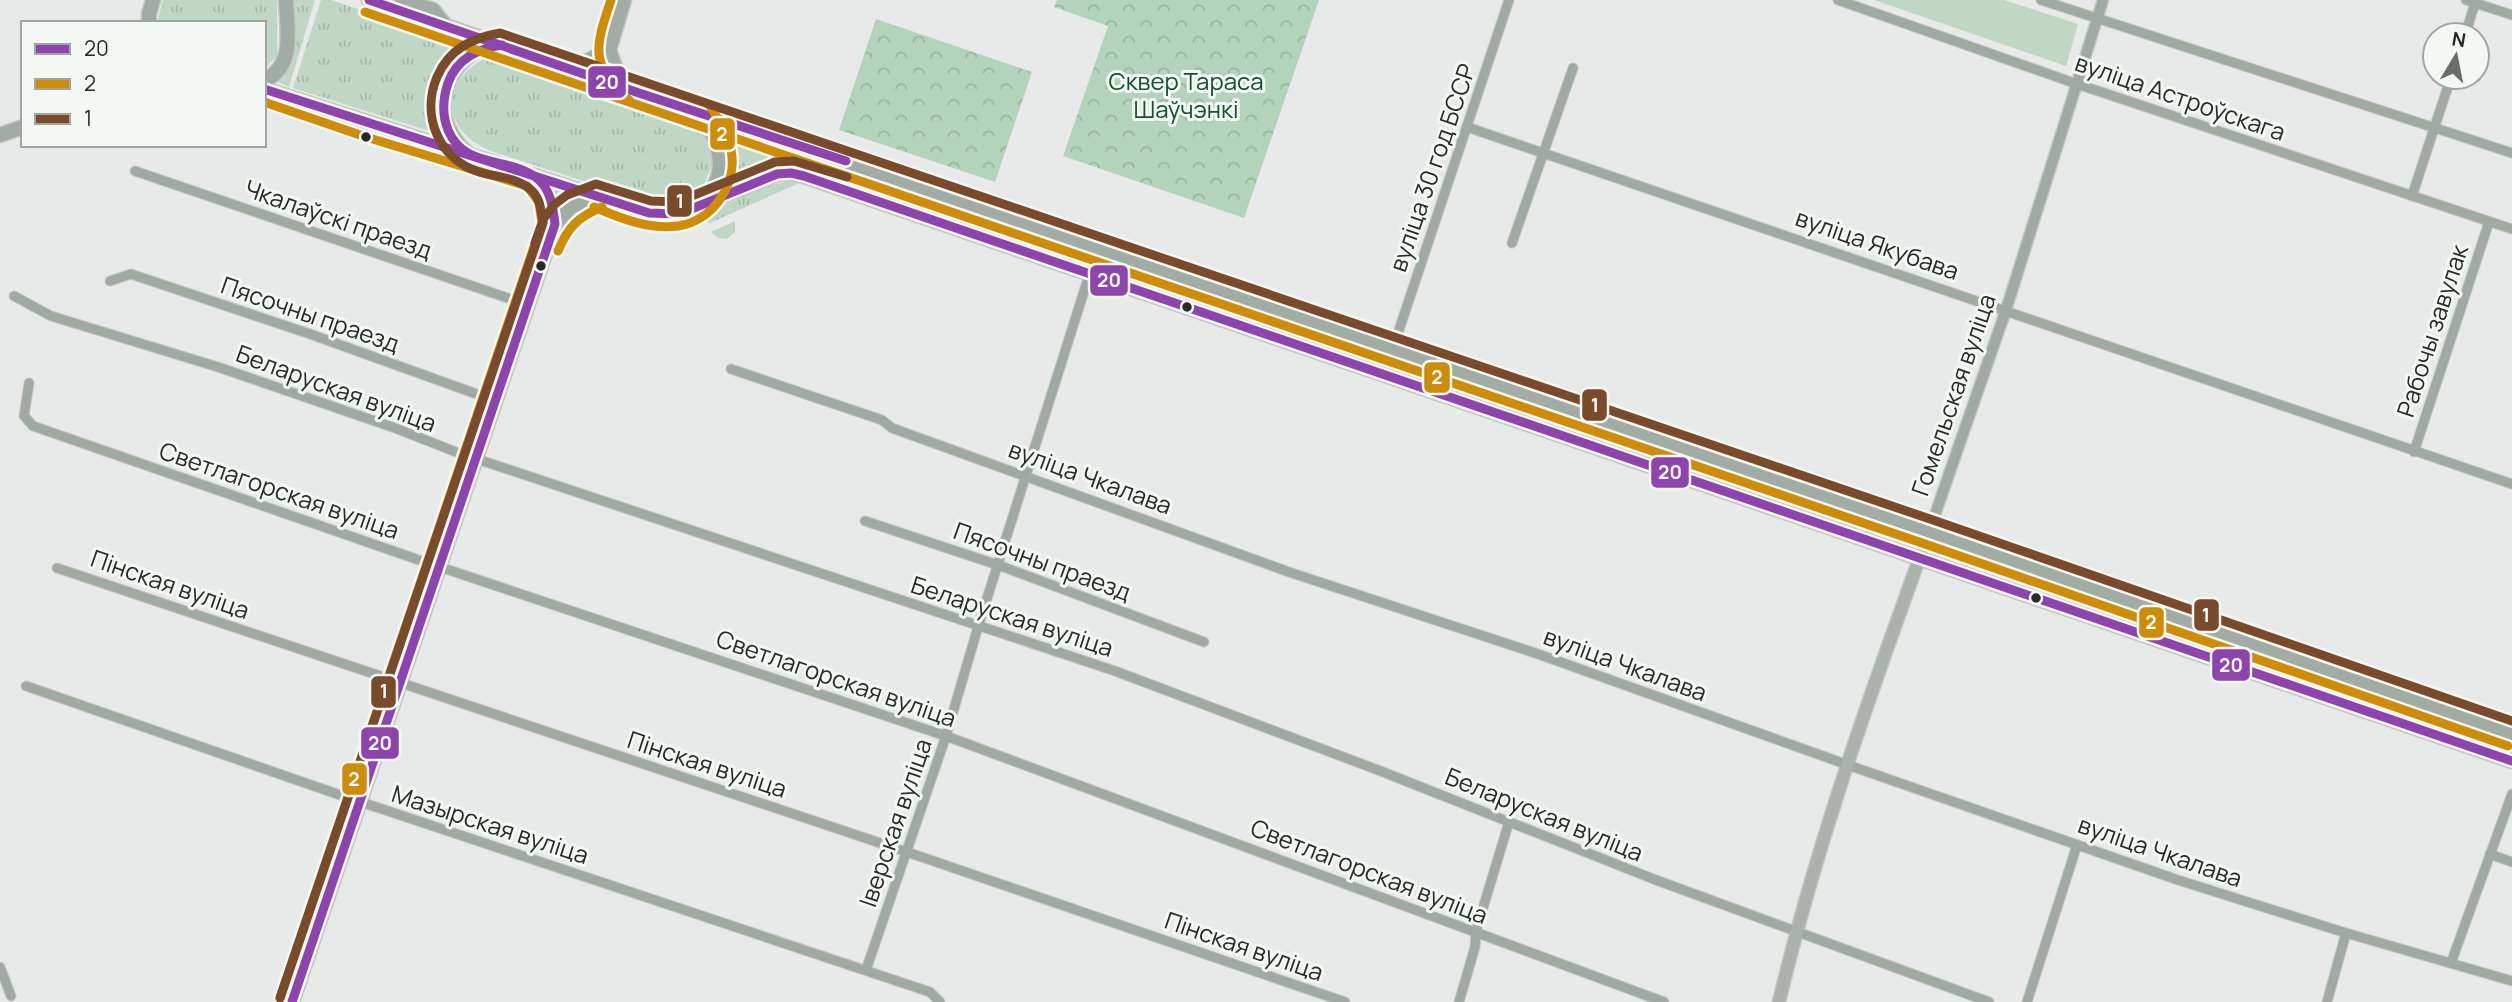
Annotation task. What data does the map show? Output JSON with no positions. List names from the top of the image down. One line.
{"streets":{"main road":["Гомельская вуліца"],"street":["вуліца Астроўскага","вуліца 30 год БССР","Чкалаўскі праезд","вуліца Якубава","Пясочны праезд","Рабочы завулак","Беларуская вуліца","вуліца Чкалава","Светлагорская вуліца","Пінская вуліца","Іверская вуліца","Мазырская вуліца"]},"crossings":[["вуліца Астроўскага","Рабочы завулак"],["вуліца Астроўскага","Гомельская вуліца"],["вуліца 30 год БССР","вуліца Якубава"],["вуліца Якубава","Рабочы завулак"],["вуліца Якубава","Гомельская вуліца"],["Пясочны праезд","Іверская вуліца"],["Беларуская вуліца","Гомельская вуліца"],["Беларуская вуліца","Іверская вуліца"],["Гомельская вуліца","вуліца Чкалава"],["вуліца Чкалава","Іверская вуліца"],["Светлагорская вуліца","Іверская вуліца"],["Пінская вуліца","Іверская вуліца"],["Іверская вуліца","Мазырская вуліца"]],"parks":["Сквер Тараса Шаўчэнкі"],"lines":["transit line 20","transit line 2","transit line 1"],"legend":["20","2","1"],"north":"top"}
